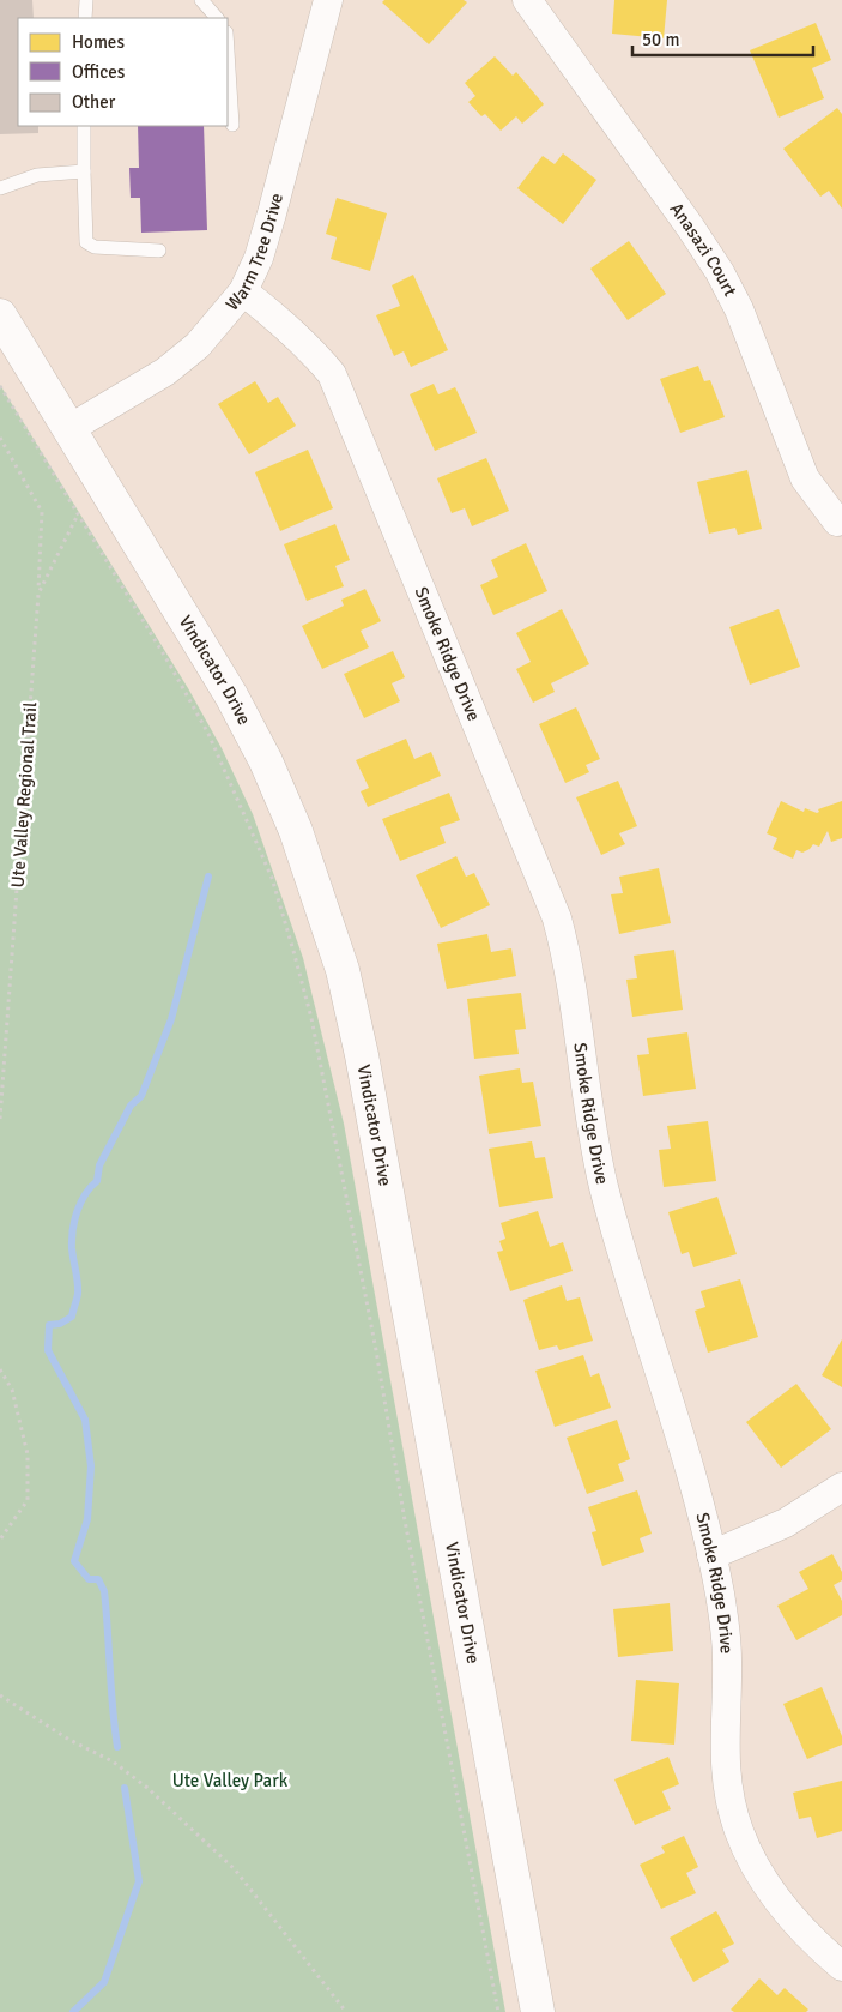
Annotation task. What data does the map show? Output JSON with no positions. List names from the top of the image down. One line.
{"streets":{"main road":["Vindicator Drive"],"street":["Anasazi Court","Warm Tree Drive","Smoke Ridge Drive"],"path":["Ute Valley Regional Trail"]},"crossings":[["Warm Tree Drive","Smoke Ridge Drive"],["Warm Tree Drive","Vindicator Drive"]],"parks":["Ute Valley Park"],"legend":["Homes","Offices","Other"],"scale_bar":"50 m"}
